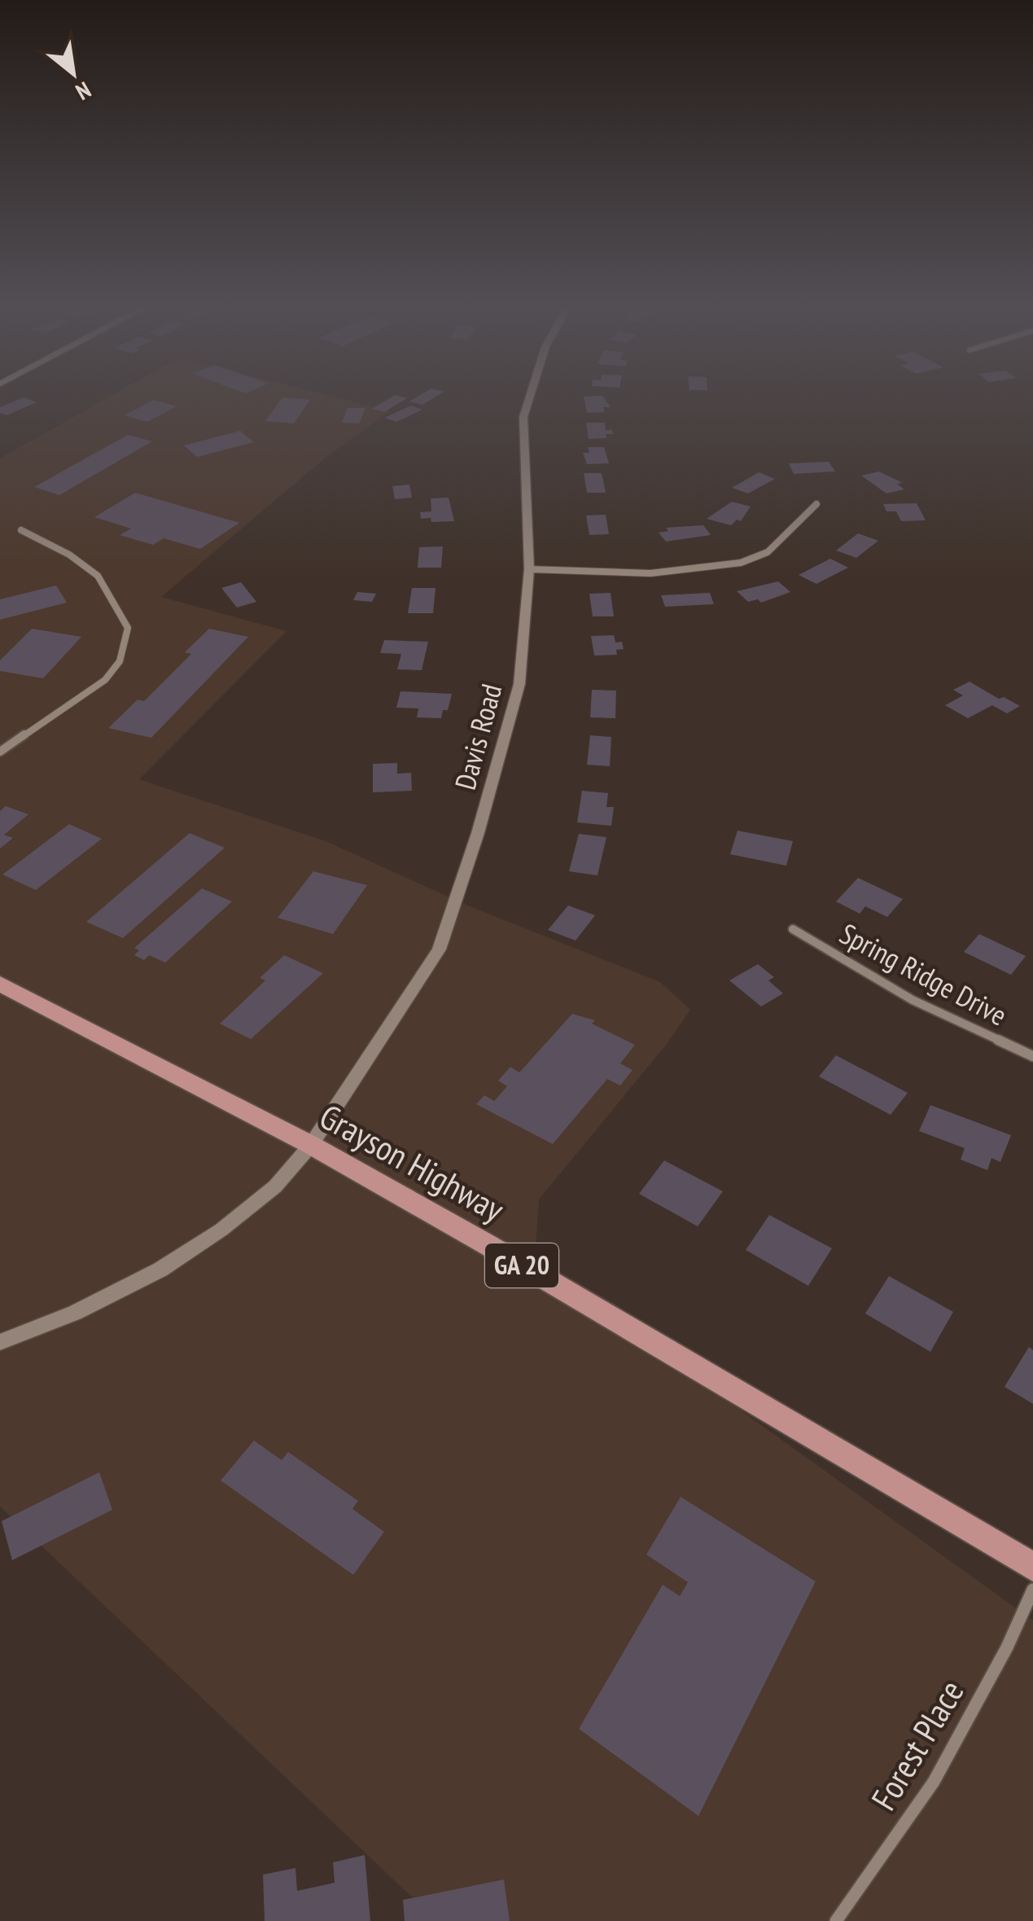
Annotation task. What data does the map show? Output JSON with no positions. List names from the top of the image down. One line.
{"streets":{"main road":["Grayson Highway","GA 20"],"street":["Davis Road","Spring Ridge Drive","Forest Place"]},"crossings":[["Davis Road","Grayson Highway"]],"north":"bottom right"}
